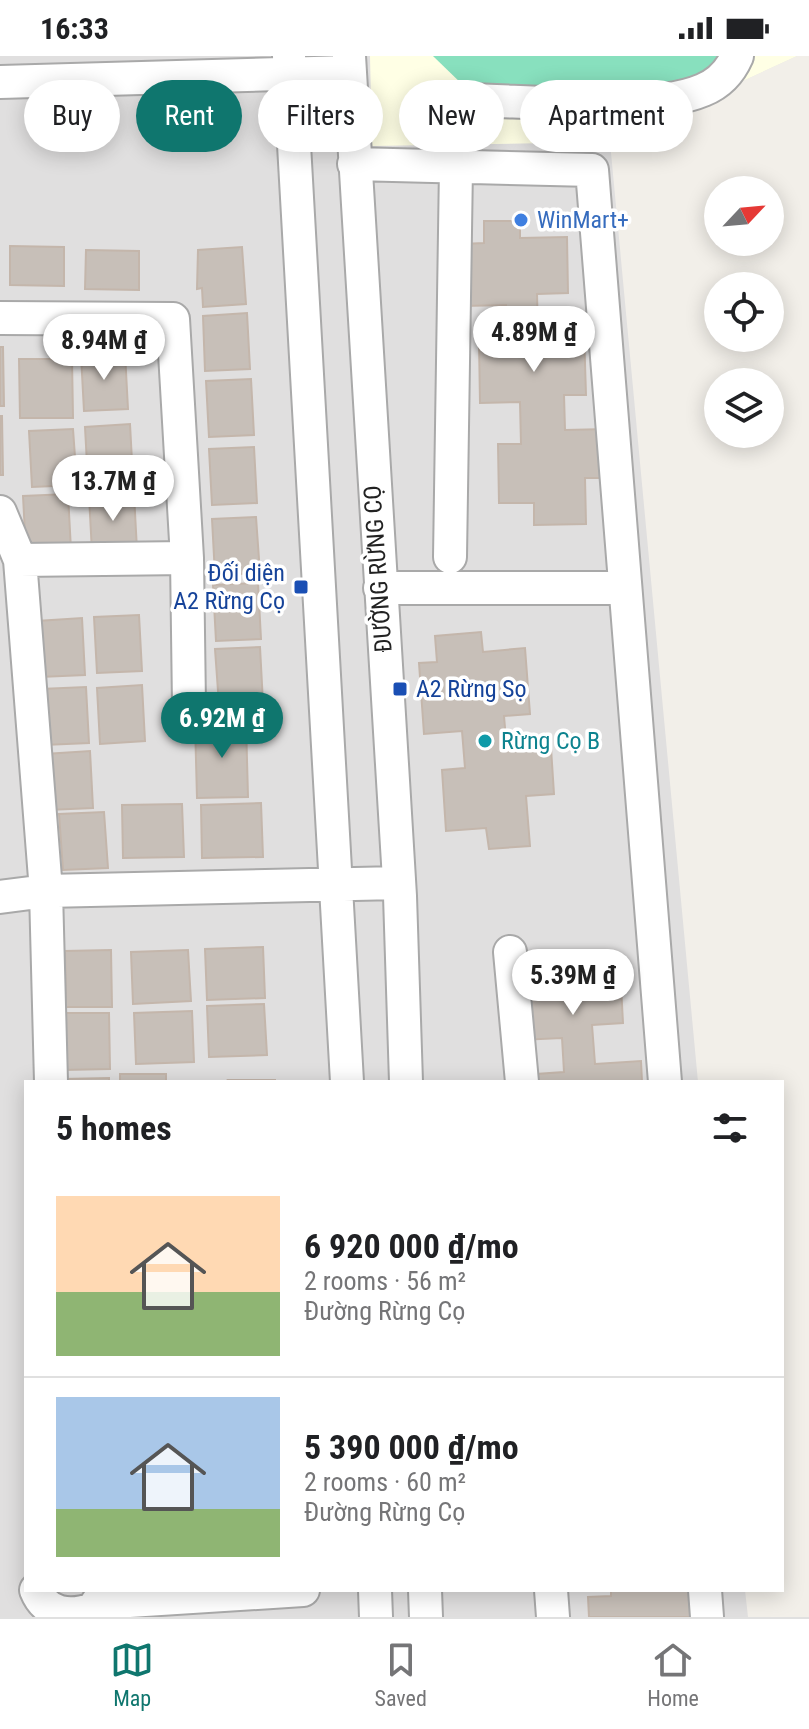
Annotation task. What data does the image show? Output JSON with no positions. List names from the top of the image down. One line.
{"streets":{"street":["ĐƯỜNG RỪNG CỌ"]},"places":{"other":["WinMart+","Rừng Cọ B"],"transit":["Đối diện A2 Rừng Cọ","A2 Rừng Sọ"]},"north":"top right","page":{"status":"16:33","chip":["Buy","Rent","Filters","New","Apartment"],"price":["4.89M ₫","8.94M ₫","13.7M ₫","6.92M ₫","5.39M ₫"],"heading":"5 homes","list":[{"name":"6 920 000 ₫/mo","note":"2 rooms · 56 m² · Đường Rừng Cọ"},{"name":"5 390 000 ₫/mo","note":"2 rooms · 60 m² · Đường Rừng Cọ"}],"tabs":["Map","Saved","Home"]}}
